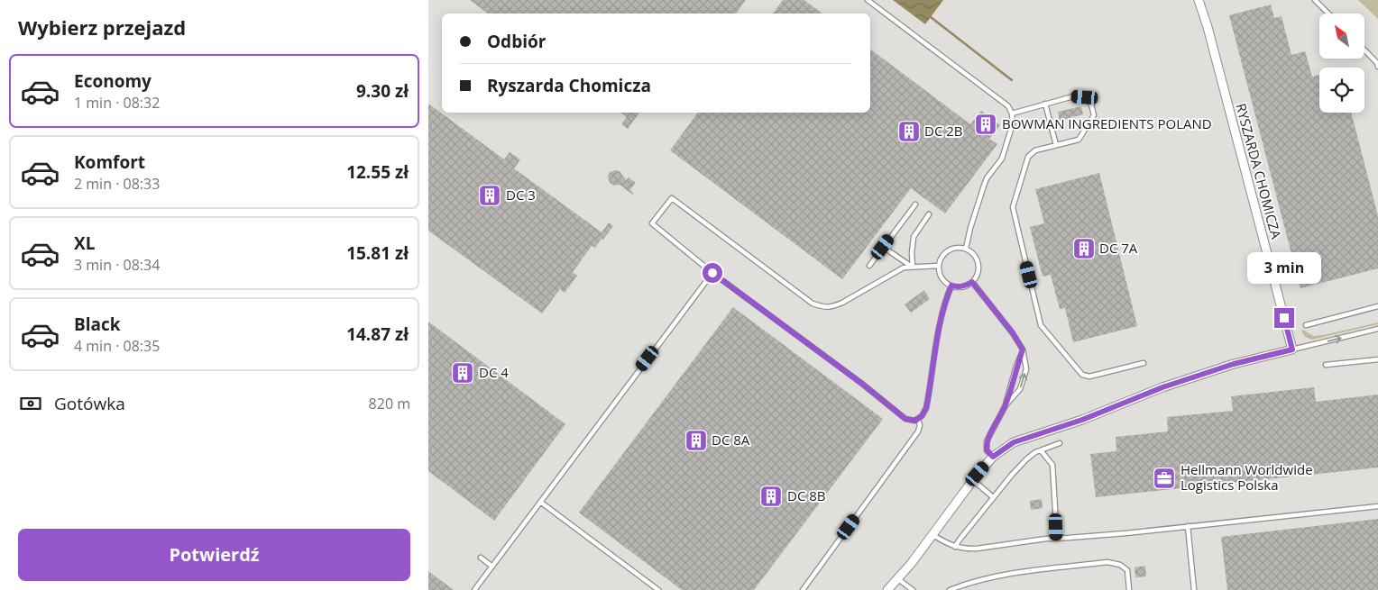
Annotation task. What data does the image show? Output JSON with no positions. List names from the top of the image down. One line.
{"streets":{"street":["RYSZARDA CHOMICZA"]},"places":{"building":["BOWMAN INGREDIENTS POLAND","DC 2B","DC 3","DC 7A","DC 4","DC 8A","DC 8B"],"office":["Hellmann Worldwide Logistics Polska"]},"north":"top left","page":{"heading":"Wybierz przejazd","banner":["Odbiór","Ryszarda Chomicza"],"list":[{"name":"Economy","note":"1 min · 08:32","value":"9.30 zł"},{"name":"Komfort","note":"2 min · 08:33","value":"12.55 zł"},{"name":"XL","note":"3 min · 08:34","value":"15.81 zł"},{"name":"Black","note":"4 min · 08:35","value":"14.87 zł"}],"bubble":"3 min","pay":["Gotówka","820 m"],"buttons":"Potwierdź"}}
